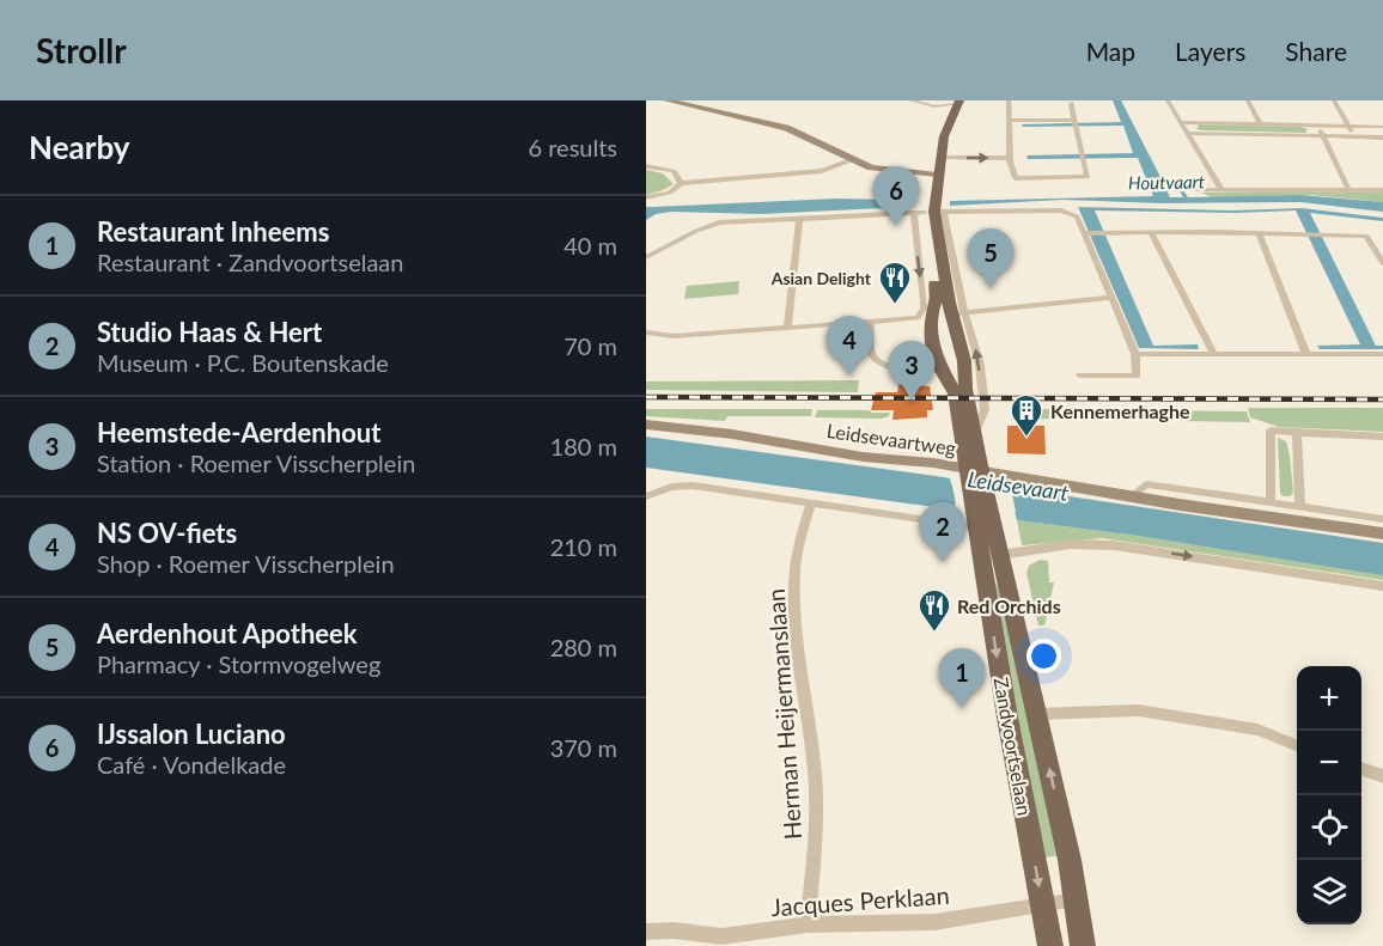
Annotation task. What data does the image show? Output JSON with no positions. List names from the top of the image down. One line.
{"streets":{"main road":["Zandvoortselaan"],"street":["Leidsevaartweg","Herman Heijermanslaan","Jacques Perklaan"]},"crossings":[["Leidsevaartweg","Zandvoortselaan"],["Herman Heijermanslaan","Jacques Perklaan"],["Zandvoortselaan","Jacques Perklaan"]],"water":["Houtvaart","Leidsevaart"],"places":{"restaurant":["Asian Delight","Red Orchids"],"building":["Kennemerhaghe"]},"page":{"header":"Strollr","nav":["Map","Layers","Share"],"heading":["Nearby","6 results"],"pins":["6","5","4","3","2","1"],"list":[{"mark":"1","name":"Restaurant Inheems","note":"Restaurant · Zandvoortselaan","value":"40 m"},{"mark":"2","name":"Studio Haas & Hert","note":"Museum · P.C. Boutenskade","value":"70 m"},{"mark":"3","name":"Heemstede-Aerdenhout","note":"Station · Roemer Visscherplein","value":"180 m"},{"mark":"4","name":"NS OV-fiets","note":"Shop · Roemer Visscherplein","value":"210 m"},{"mark":"5","name":"Aerdenhout Apotheek","note":"Pharmacy · Stormvogelweg","value":"280 m"},{"mark":"6","name":"IJssalon Luciano","note":"Café · Vondelkade","value":"370 m"}],"map_buttons":["+","−"]}}
